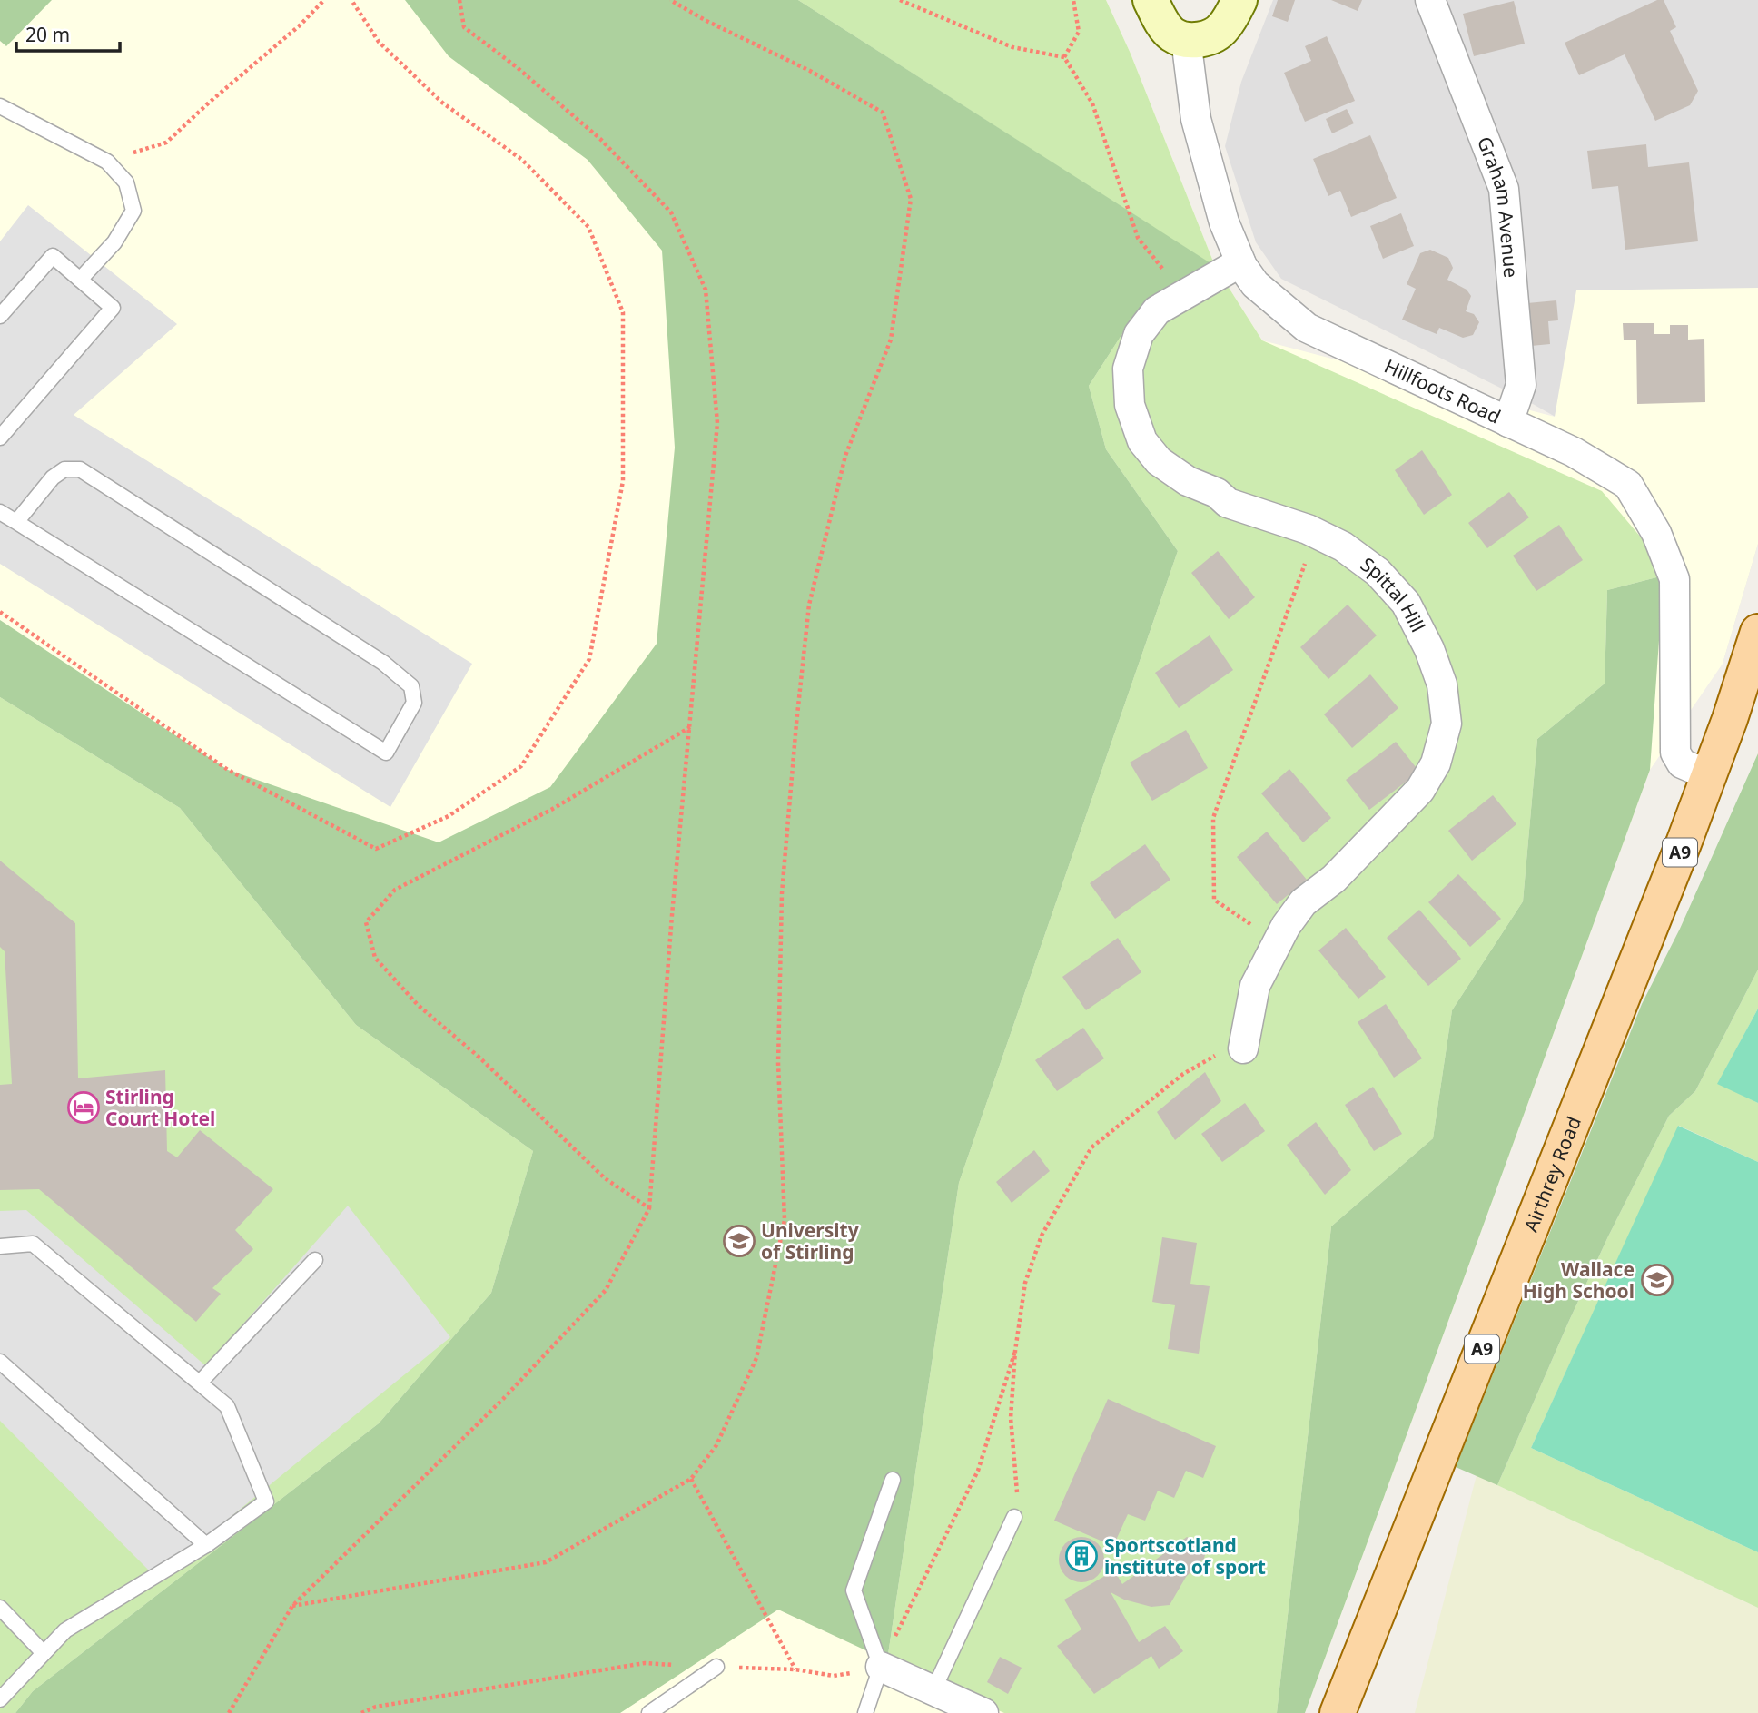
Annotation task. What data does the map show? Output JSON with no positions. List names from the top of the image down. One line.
{"streets":{"main road":["A9","Airthrey Road"],"street":["Graham Avenue","Hillfoots Road","Spittal Hill"]},"crossings":[["Graham Avenue","Hillfoots Road"],["Hillfoots Road","Spittal Hill"],["Hillfoots Road","Airthrey Road"]],"places":{"hotel":["Stirling Court Hotel"],"school or university":["University of Stirling","Wallace High School"],"building":["Sportscotland institute of sport"]},"scale_bar":"20 m"}
